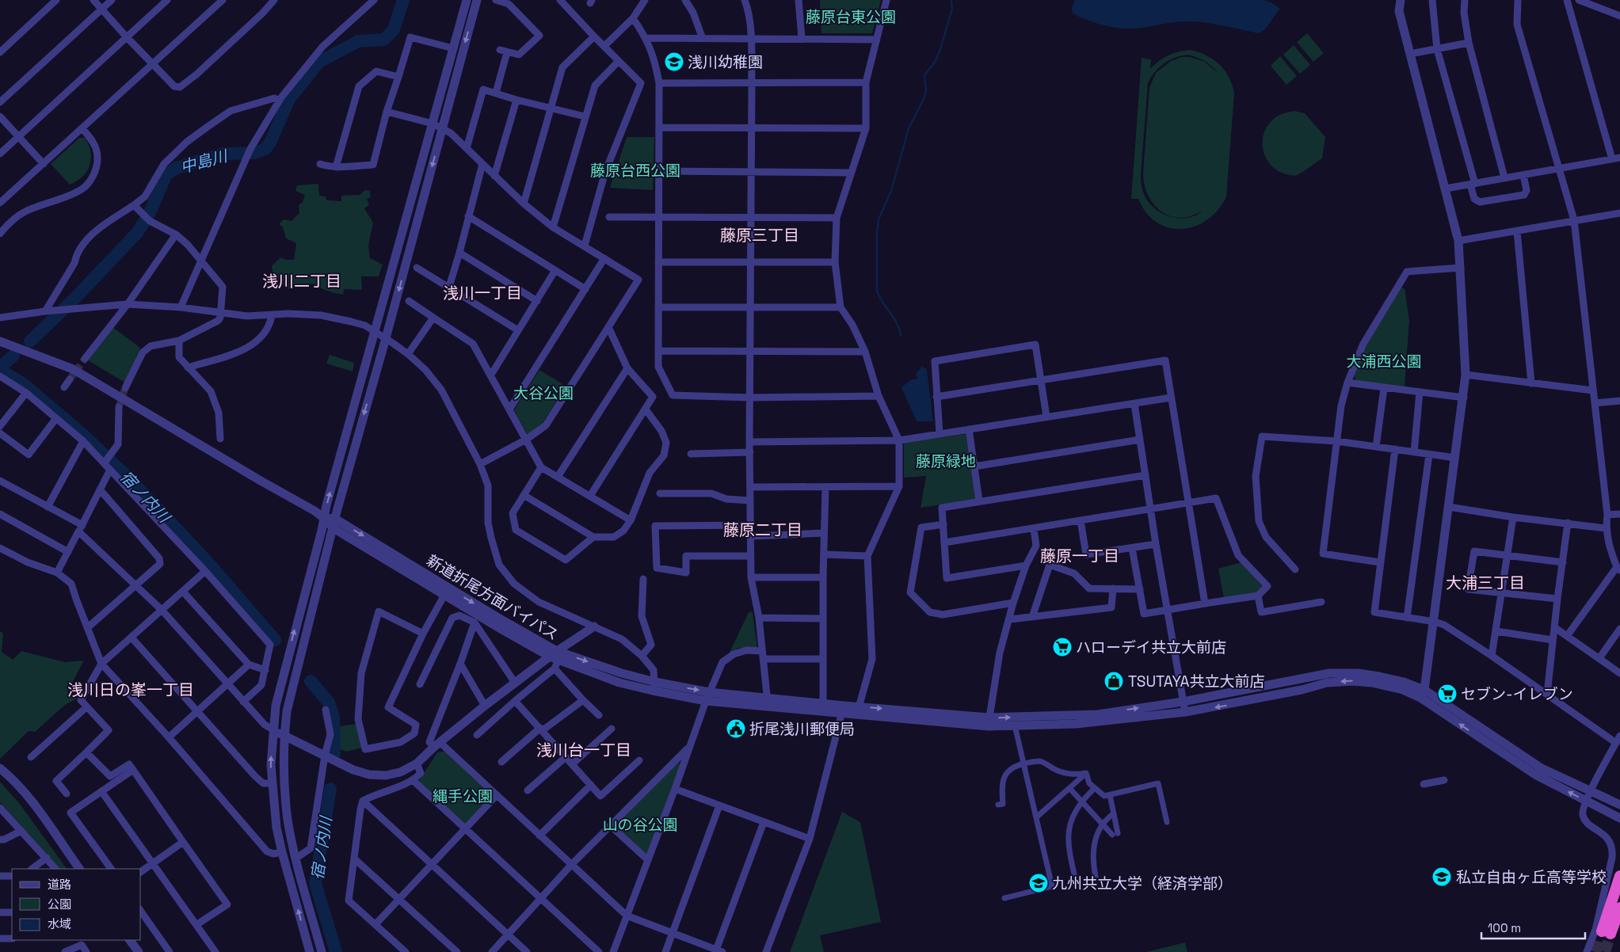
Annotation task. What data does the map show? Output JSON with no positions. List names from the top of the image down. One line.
{"streets":{"street":["新道折尾方面バイパス"]},"districts":["藤原三丁目","浅川二丁目","浅川一丁目","藤原二丁目","藤原一丁目","大浦三丁目","浅川日の峯一丁目","浅川台一丁目"],"water":["中島川","宿ノ内川"],"parks":["藤原台東公園","藤原台西公園","大浦西公園","大谷公園","藤原緑地","縄手公園","山の谷公園"],"places":{"school or university":["浅川幼稚園","私立自由ヶ丘高等学校","九州共立大学（経済学部）"],"supermarket":["ハローデイ共立大前店","セブン-イレブン"],"shop":["TSUTAYA共立大前店"],"public building":["折尾浅川郵便局"]},"legend":["道路","公園","水域"],"scale_bar":"100 m"}
